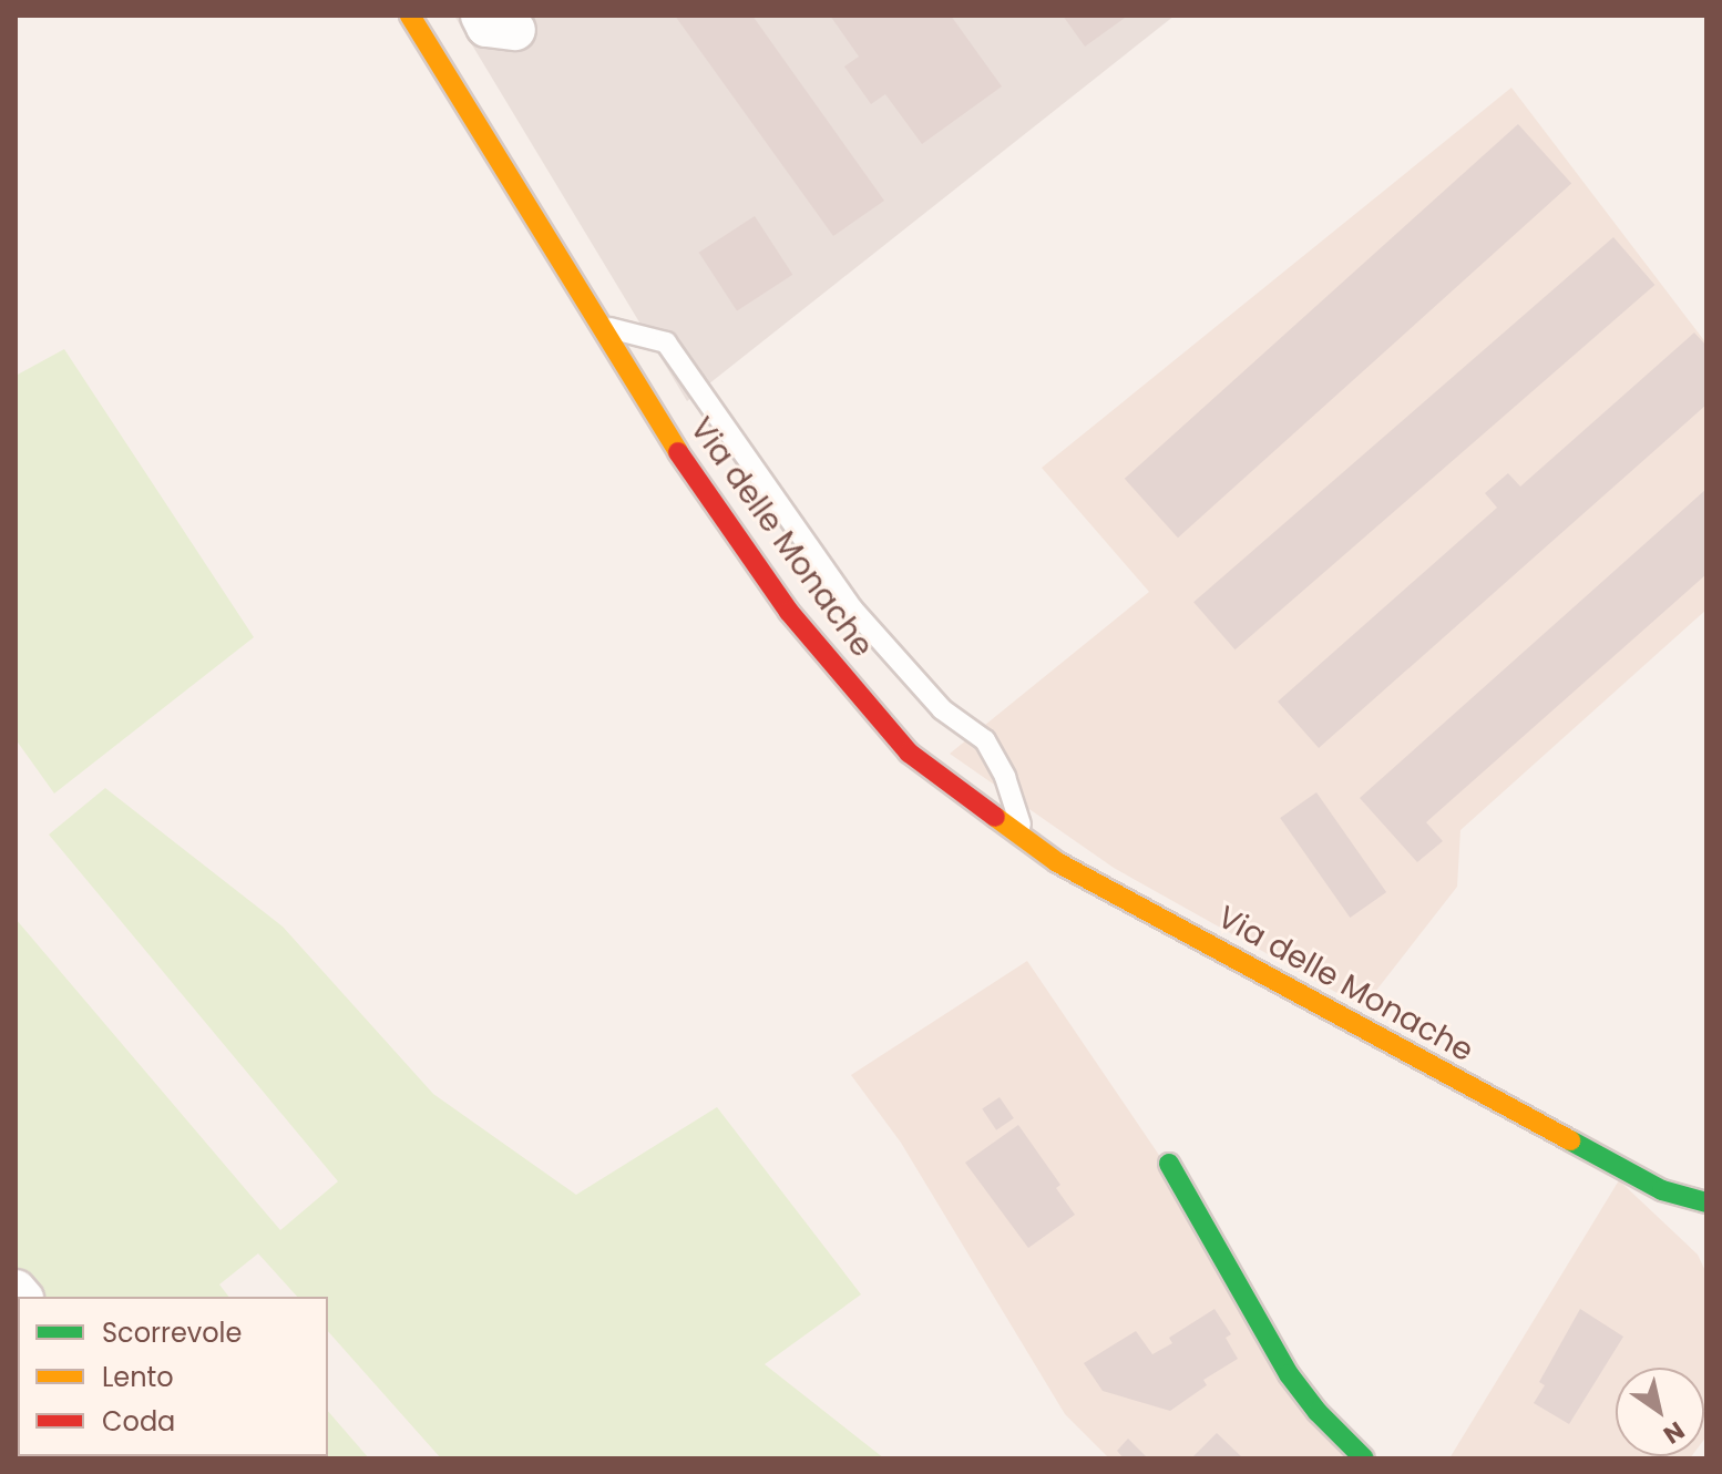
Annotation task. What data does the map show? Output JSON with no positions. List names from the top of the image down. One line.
{"streets":{"street":["Via delle Monache"]},"legend":["Scorrevole","Lento","Coda"],"north":"bottom right"}
